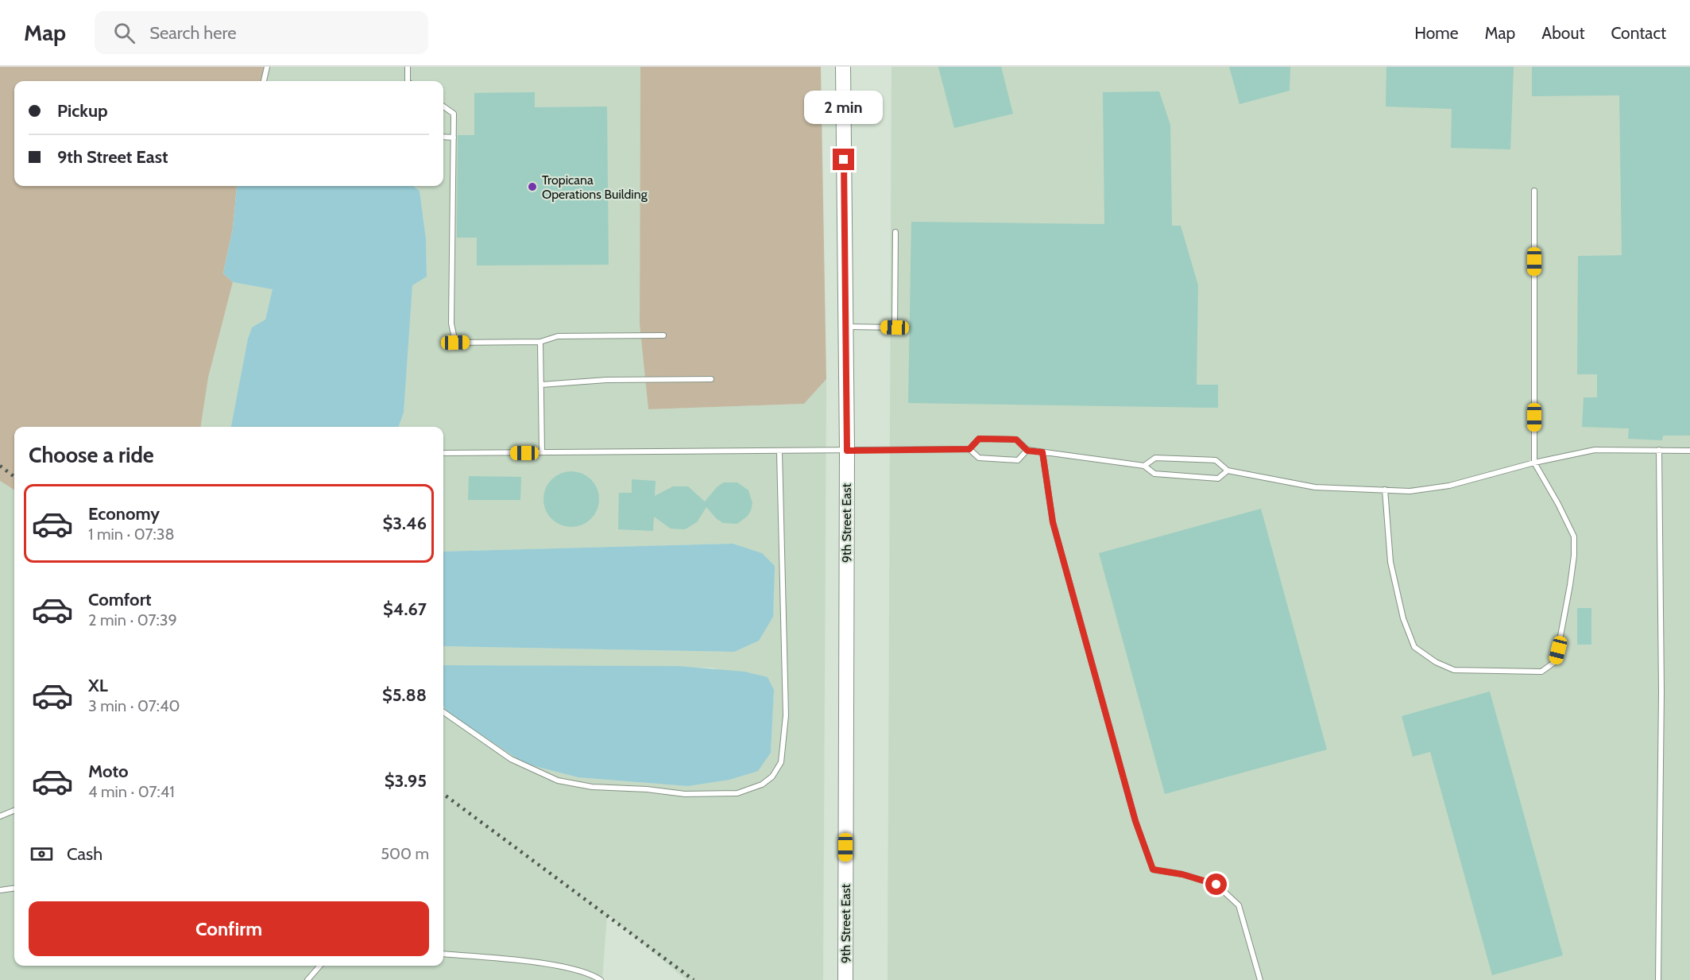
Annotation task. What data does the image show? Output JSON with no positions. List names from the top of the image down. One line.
{"streets":{"street":["9th Street East"]},"places":["Tropicana Operations Building"],"page":{"header":"Map","search":"Search here","nav":["Home","Map","About","Contact"],"banner":["Pickup","9th Street East"],"bubble":"2 min","heading":"Choose a ride","list":[{"name":"Economy","note":"1 min · 07:38","value":"$3.46"},{"name":"Comfort","note":"2 min · 07:39","value":"$4.67"},{"name":"XL","note":"3 min · 07:40","value":"$5.88"},{"name":"Moto","note":"4 min · 07:41","value":"$3.95"}],"pay":["Cash","500 m"],"buttons":"Confirm"}}
